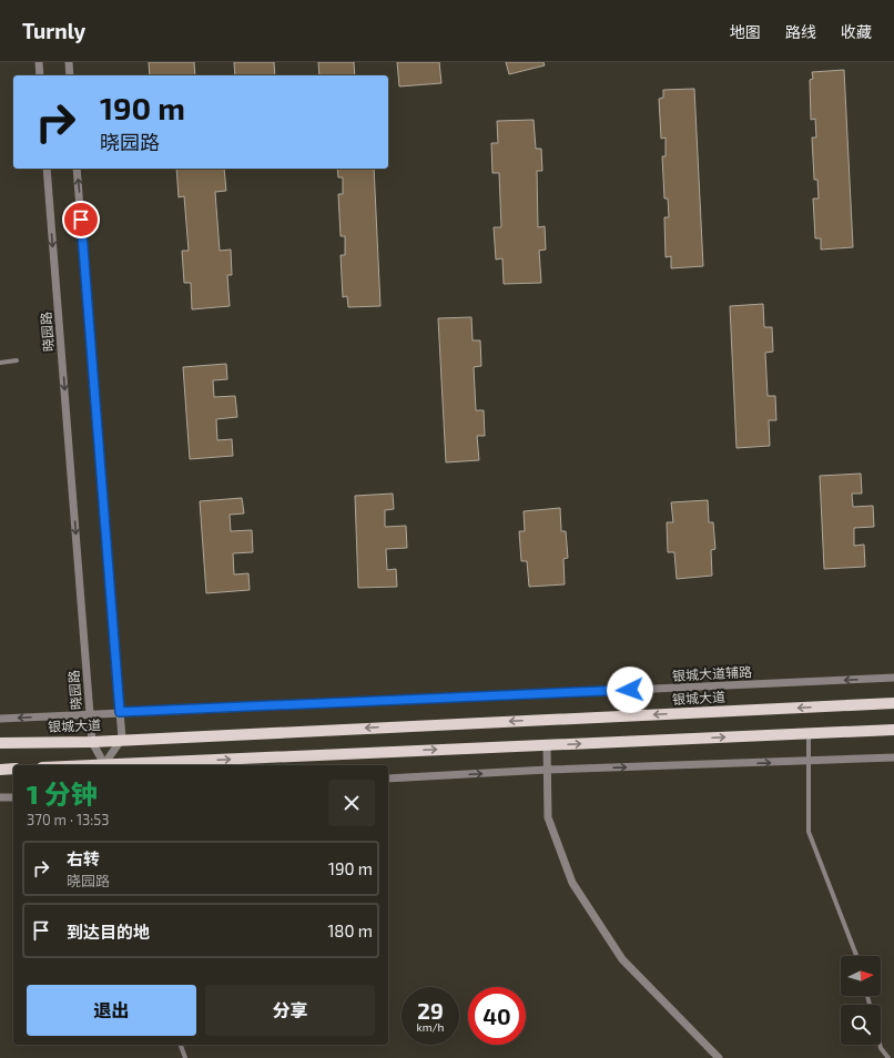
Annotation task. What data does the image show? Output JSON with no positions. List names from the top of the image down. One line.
{"streets":{"main road":["银城大道"],"street":["晓园路","银城大道辅路"]},"crossings":[["晓园路","银城大道辅路"],["晓园路","银城大道"]],"one_way":["银城大道辅路"],"north":"right","page":{"header":"Turnly","nav":["地图","路线","收藏"],"turn":["190 m","晓园路"],"heading":["1 分钟","370 m · 13:53"],"list":[{"name":"右转","note":"晓园路","value":"190 m"},{"name":"到达目的地","value":"180 m"}],"buttons":["退出","分享"],"speed":"29 km/h","limit":"40"}}
